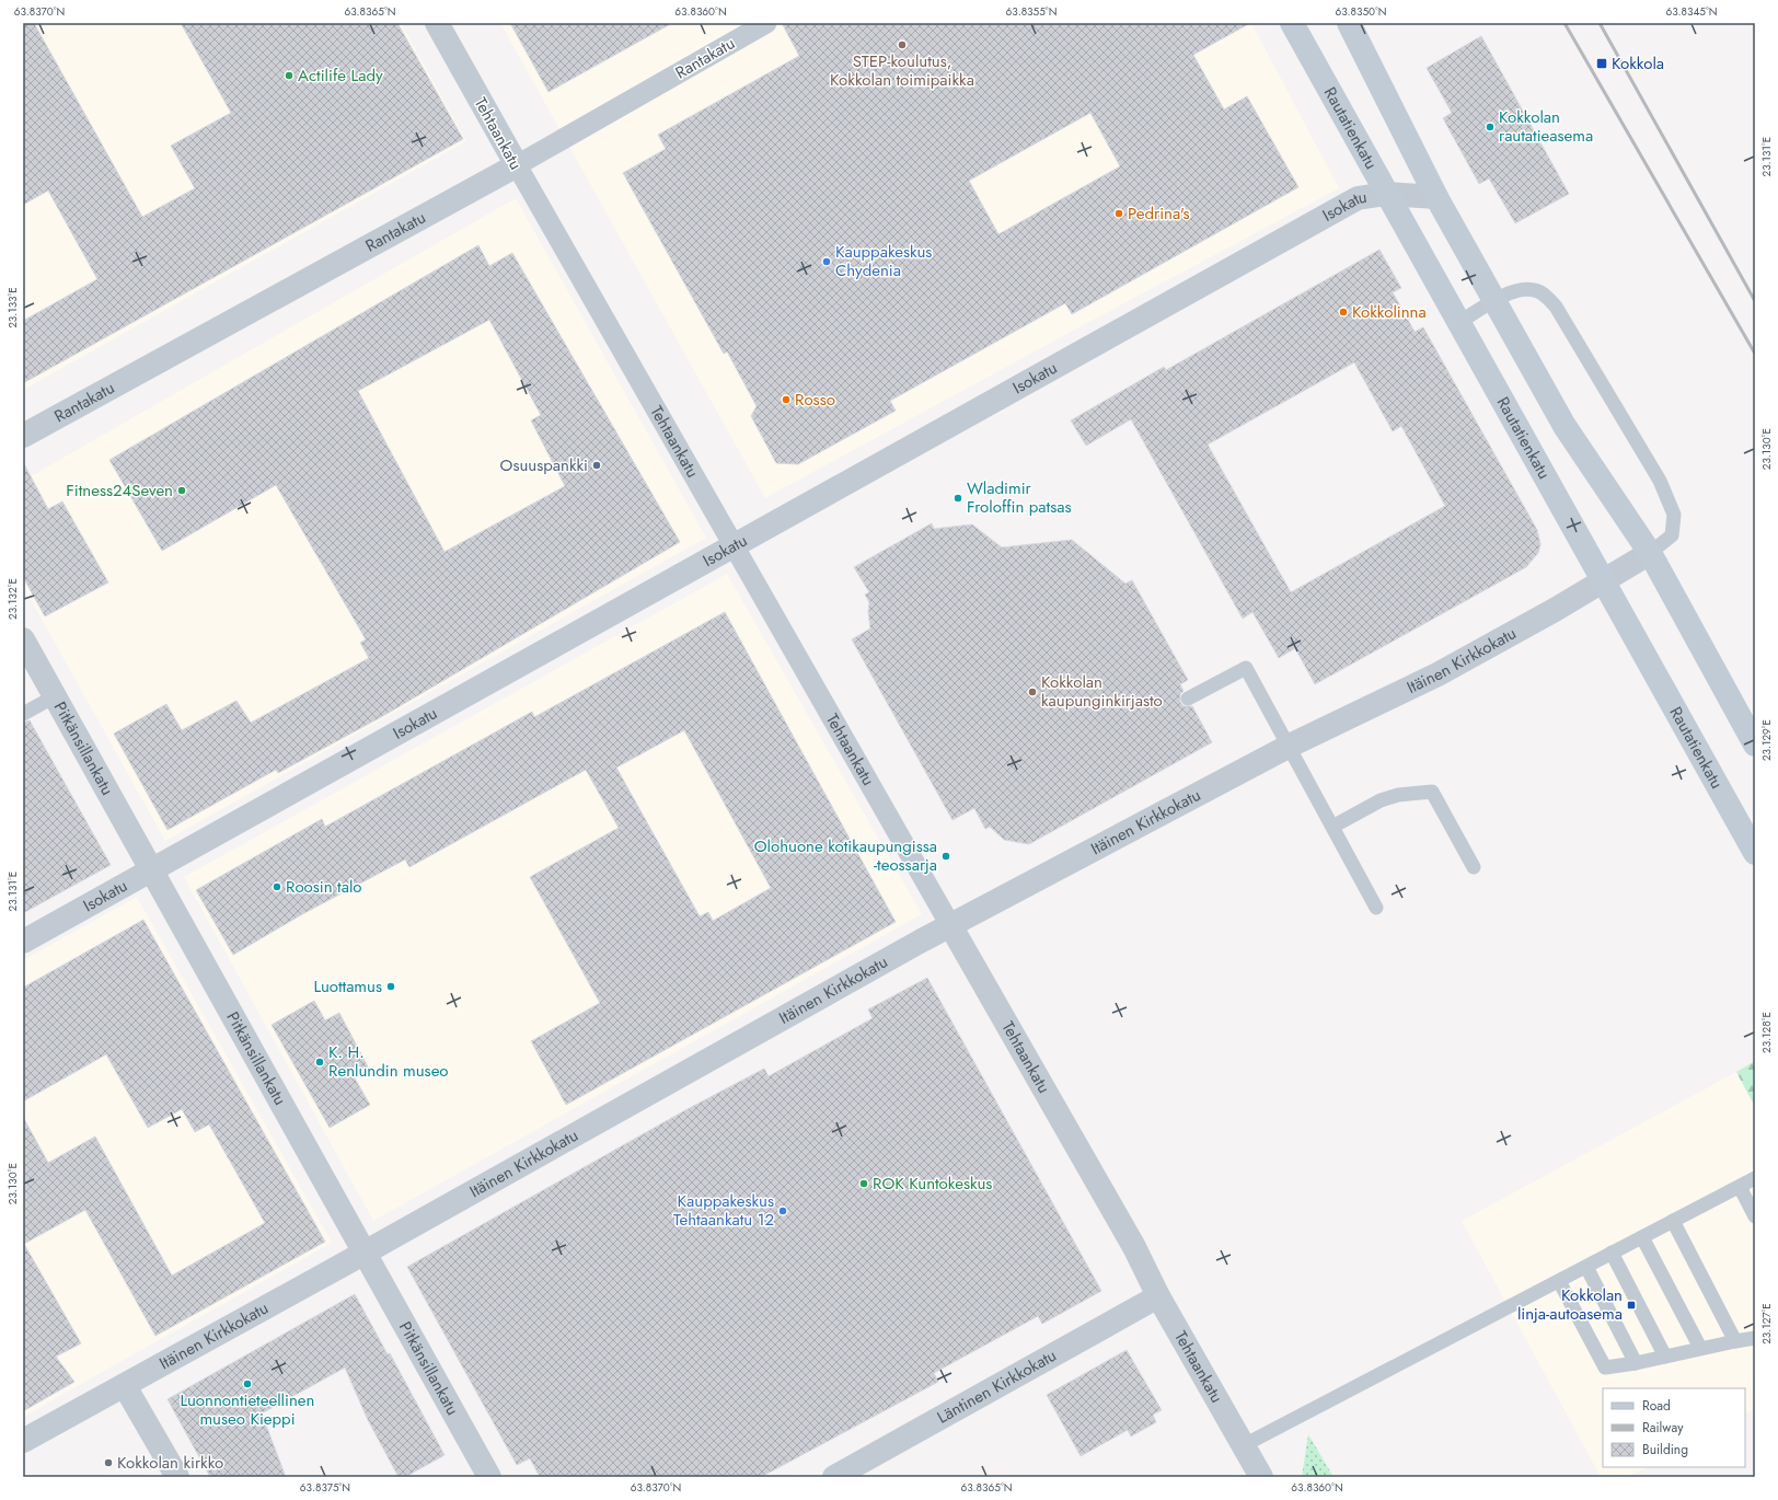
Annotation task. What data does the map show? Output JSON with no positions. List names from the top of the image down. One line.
{"streets":{"main road":["Rautatienkatu"],"street":["Rantakatu","Tehtaankatu","Isokatu","Itäinen Kirkkokatu","Pitkänsillankatu","Läntinen Kirkkokatu"]},"crossings":[["Rantakatu","Tehtaankatu"],["Rautatienkatu","Isokatu"],["Rautatienkatu","Itäinen Kirkkokatu"],["Tehtaankatu","Isokatu"],["Tehtaankatu","Itäinen Kirkkokatu"],["Tehtaankatu","Läntinen Kirkkokatu"],["Isokatu","Pitkänsillankatu"],["Itäinen Kirkkokatu","Pitkänsillankatu"]],"places":{"other":["STEP-koulutus, Kokkolan toimipaikka","Actilife Lady","Kokkolan rautatieasema","Pedrina's","Kauppakeskus Chydenia","Kokkolinna","Rosso","Osuuspankki","Fitness24Seven","Wladimir Froloffin patsas","Kokkolan kaupunginkirjasto","Olohuone kotikaupungissa -teossarja","Roosin talo","Luottamus","K. H. Renlundin museo","ROK Kuntokeskus","Kauppakeskus Tehtaankatu 12","Luonnontieteellinen museo Kieppi","Kokkolan kirkko"],"transit":["Kokkola","Kokkolan linja-autoasema"]},"legend":["Road","Railway","Building"],"coordinates":["63.8370°N","63.8365°N","63.8360°N","63.8355°N","63.8350°N","63.8345°N","23.131°E","23.133°E","23.130°E","23.132°E","23.129°E","23.128°E","23.127°E","63.8375°N"]}
